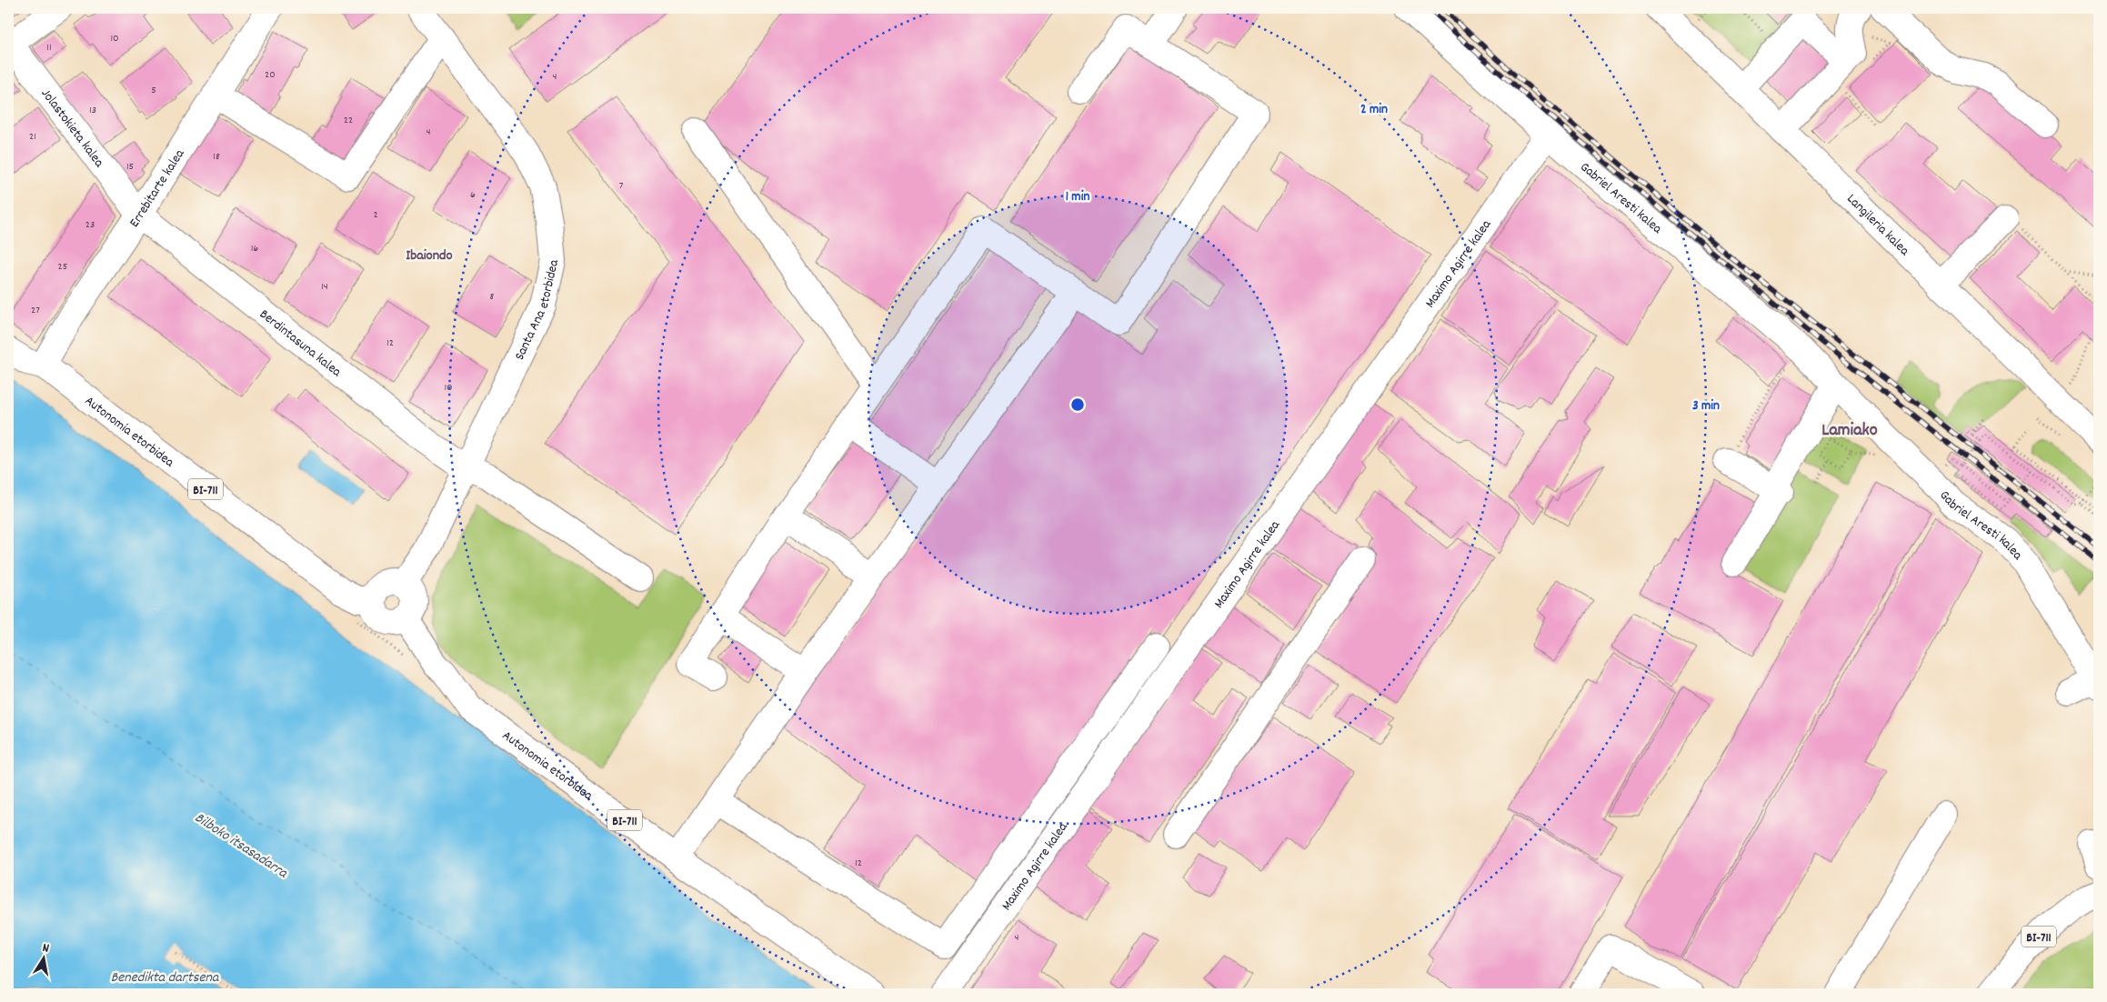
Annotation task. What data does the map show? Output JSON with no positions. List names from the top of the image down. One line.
{"streets":{"street":["Jolastokieta kalea","Errebitarte kalea","Gabriel Aresti kalea","Langileria kalea","Maximo Agirre kalea","Santa Ana etorbidea","Berdintasuna kalea","Autonomia etorbidea","BI-711"]},"crossings":[["Jolastokieta kalea","Errebitarte kalea"],["Jolastokieta kalea","Berdintasuna kalea"],["Errebitarte kalea","Berdintasuna kalea"],["Errebitarte kalea","Autonomia etorbidea"],["Errebitarte kalea","BI-711"],["Gabriel Aresti kalea","Maximo Agirre kalea"],["Santa Ana etorbidea","Berdintasuna kalea"],["Santa Ana etorbidea","Autonomia etorbidea"],["Autonomia etorbidea","BI-711"]],"districts":["Ibaiondo","Lamiako"],"water":["Bilboko itsasadarra","Benedikta dartsena"],"house_numbers":["10","11","20","4","5","13","22","4","21","18","15","7","6","2","23","16","25","14","8","27","12","10","12","4"],"north":"top","rings":["2 min","1 min","3 min"]}
